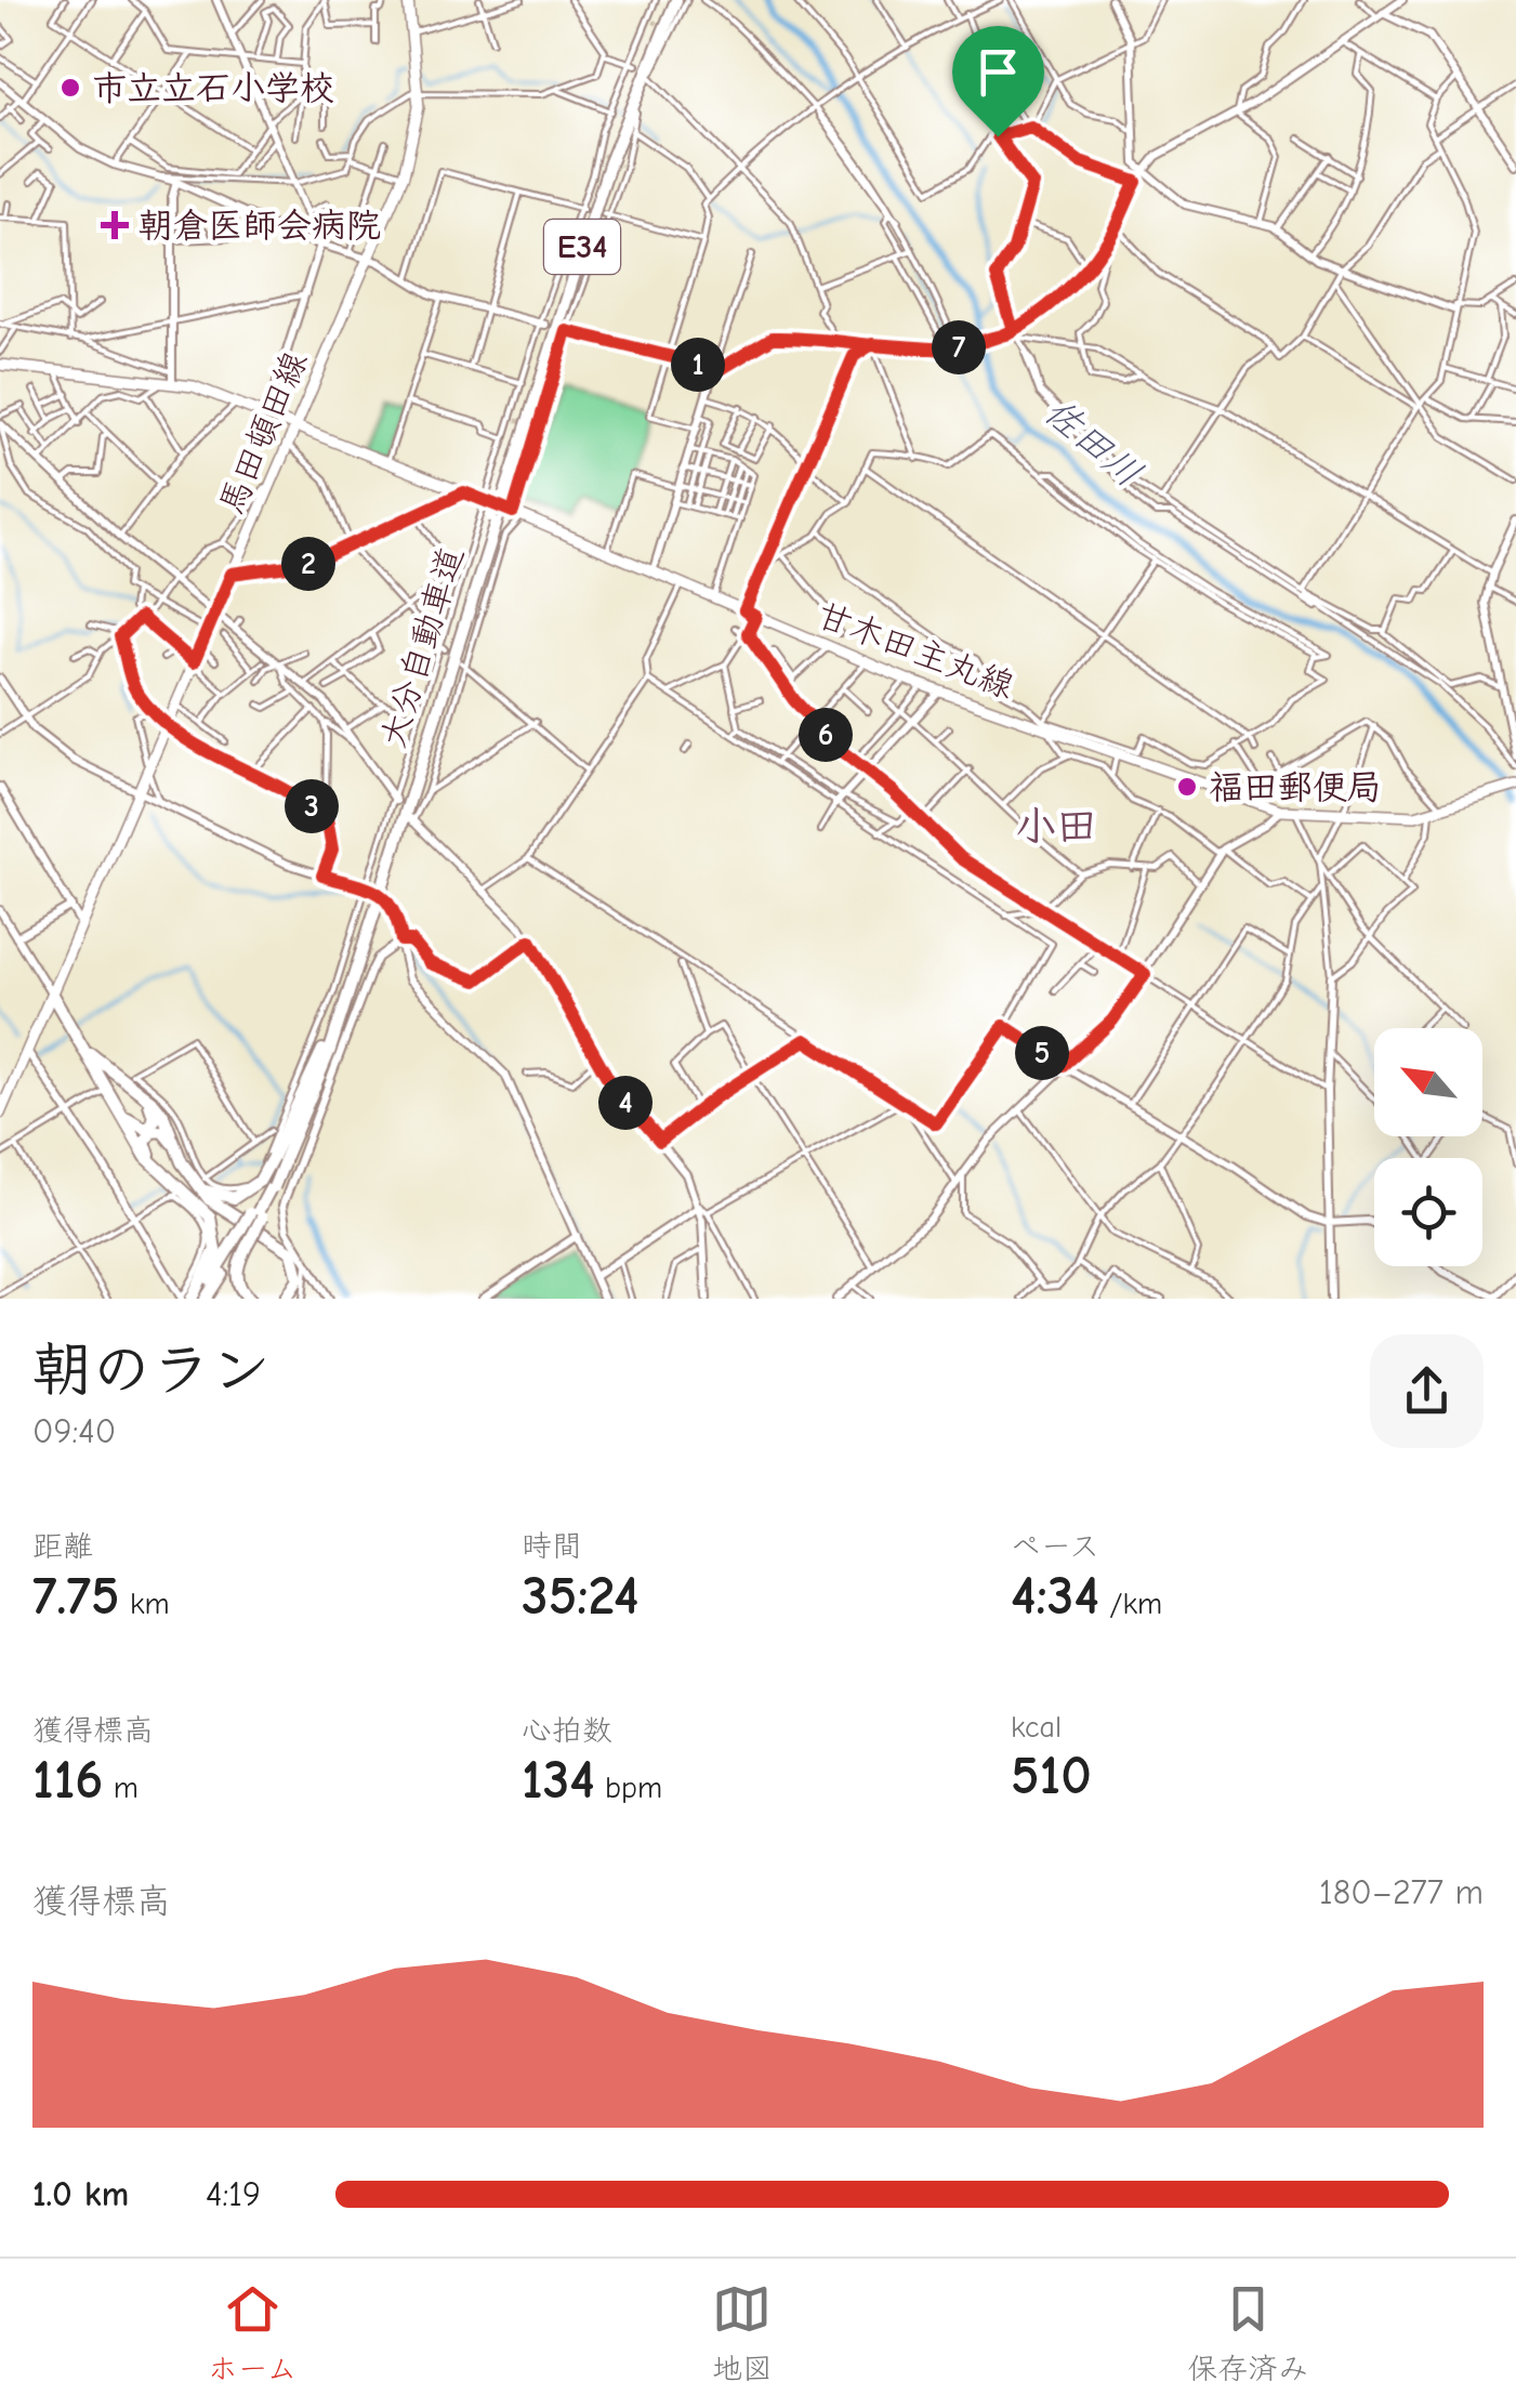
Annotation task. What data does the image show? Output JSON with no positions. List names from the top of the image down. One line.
{"streets":{"highway":["E34","大分自動車道"],"main road":["馬田頓田線","甘木田主丸線"]},"crossings":[["馬田頓田線","甘木田主丸線"]],"districts":["小田"],"water":["佐田川"],"places":{"other":["市立立石小学校","福田郵便局"],"health":["朝倉医師会病院"]},"north":"top left","page":{"pins":["7","1","2","6","3","5","4"],"heading":["朝のラン","09:40"],"stats":[["距離","7.75 km"],["時間","35:24"],["ペース","4:34 /km"],["獲得標高","116 m"],["心拍数","134 bpm"],["kcal","510"]],"chart":["獲得標高","180–277 m"],"list":[{"name":"1.0 km","note":"4:19"}],"tabs":["ホーム","地図","保存済み"]}}
